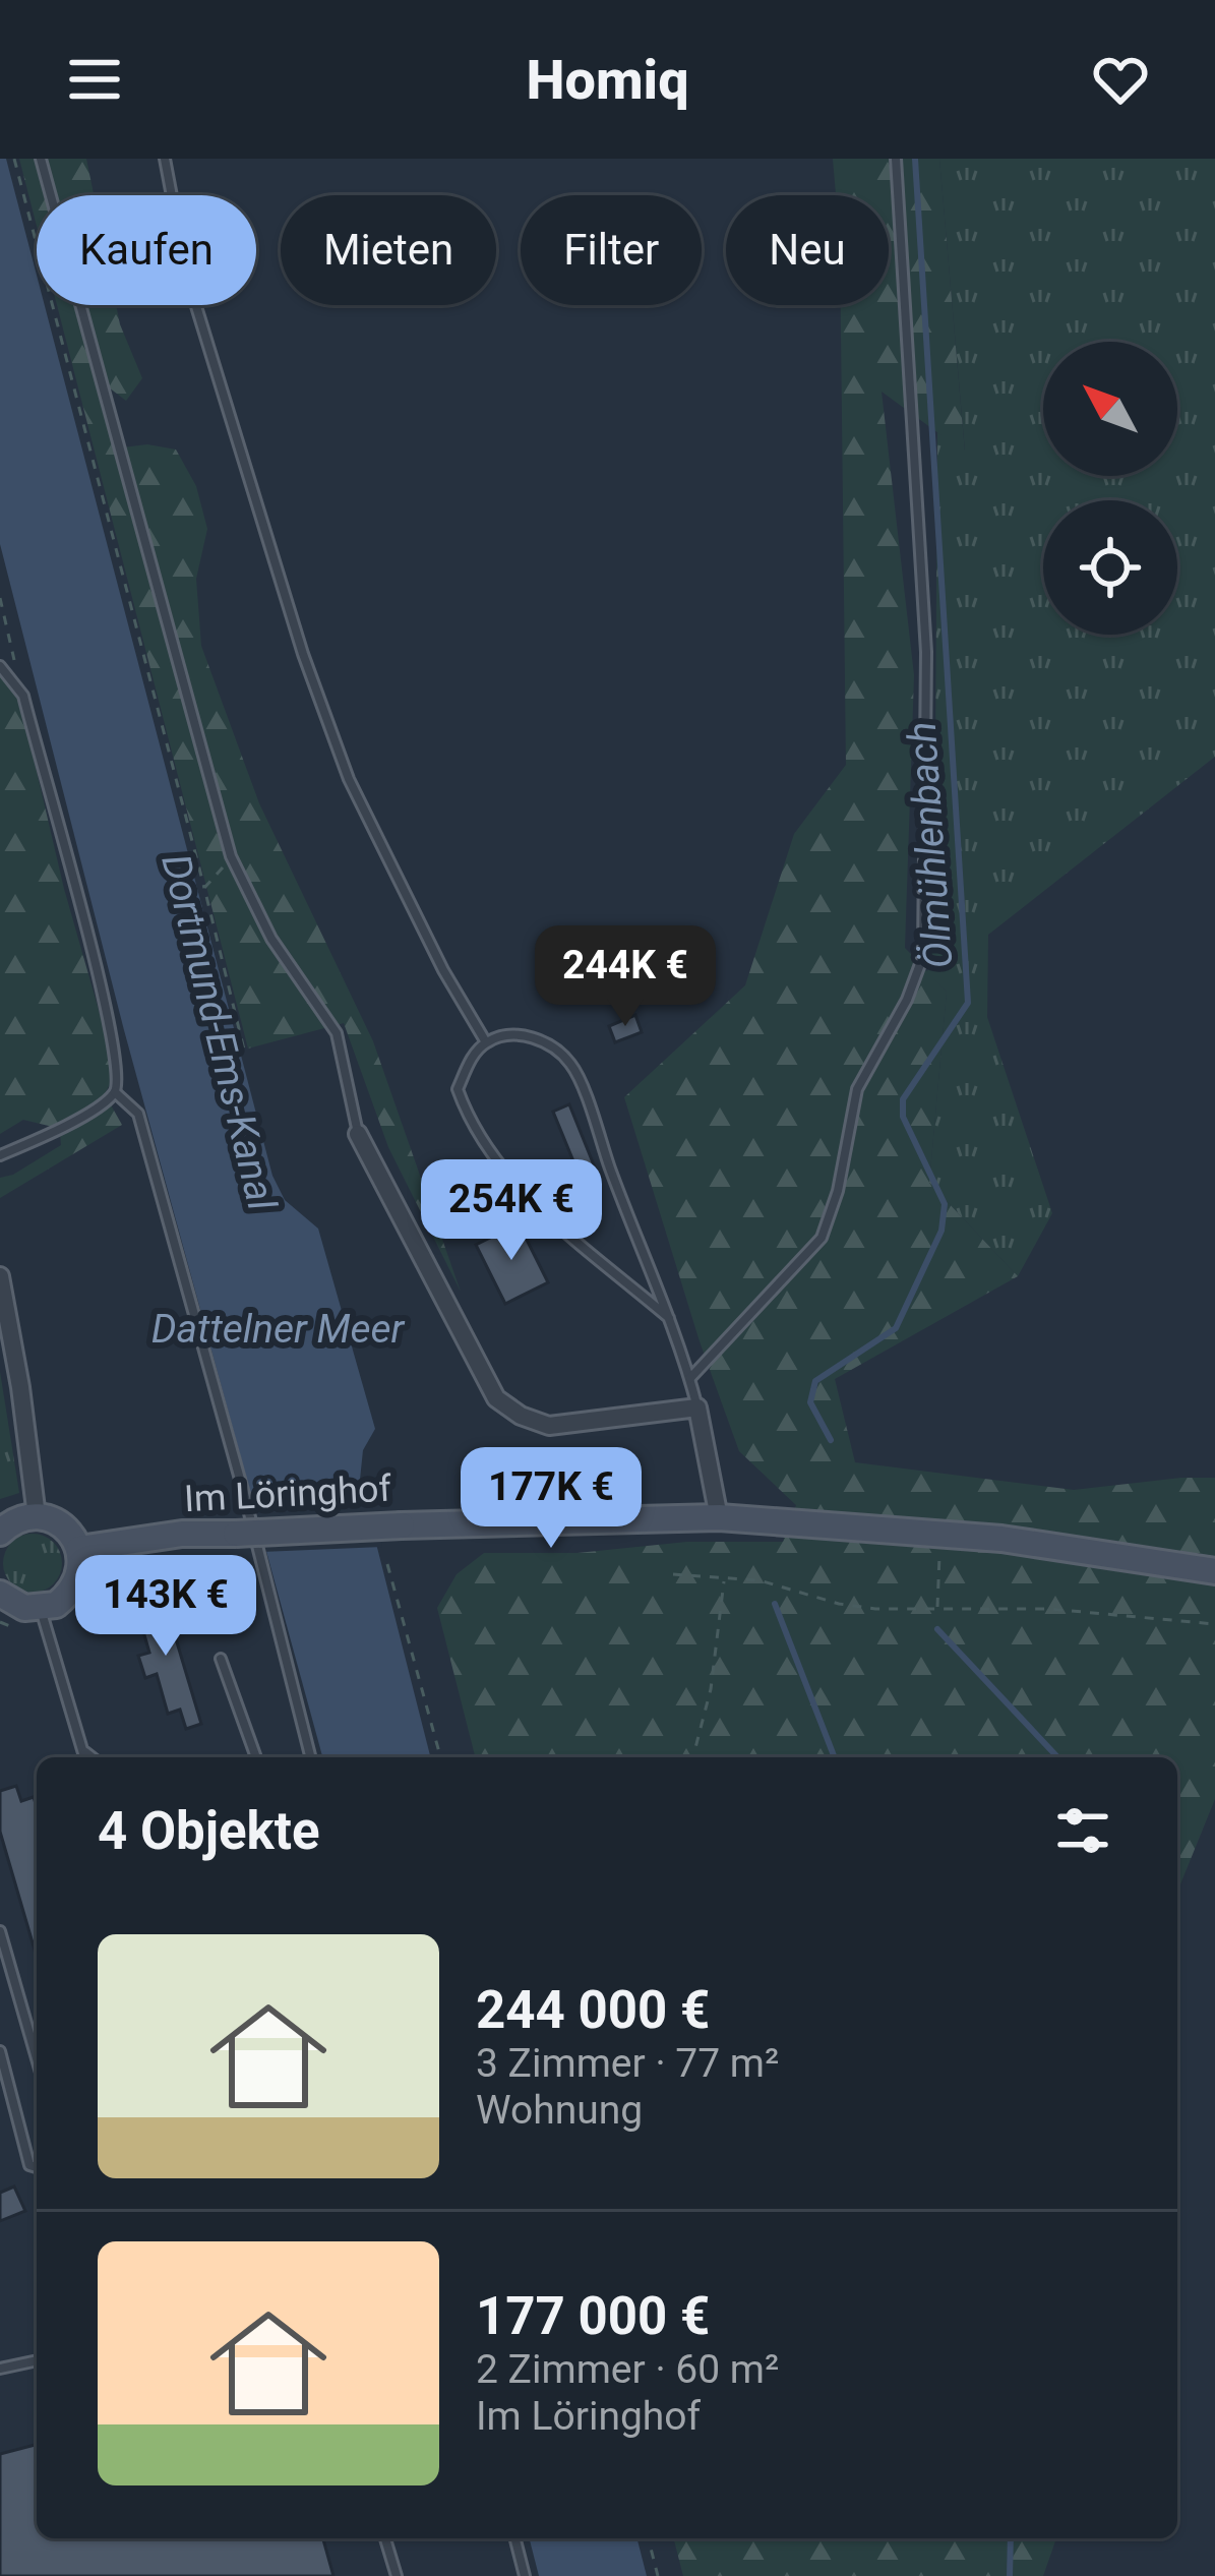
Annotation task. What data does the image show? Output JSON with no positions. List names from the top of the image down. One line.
{"streets":{"street":["Im Löringhof"]},"water":["Ölmühlenbach","Dortmund-Ems-Kanal","Dattelner Meer"],"north":"top left","page":{"header":"Homiq","chip":["Kaufen","Mieten","Filter","Neu"],"price":["244K €","254K €","177K €","143K €"],"heading":"4 Objekte","list":[{"name":"244 000 €","note":"3 Zimmer · 77 m² · Wohnung"},{"name":"177 000 €","note":"2 Zimmer · 60 m² · Im Löringhof"}]}}
